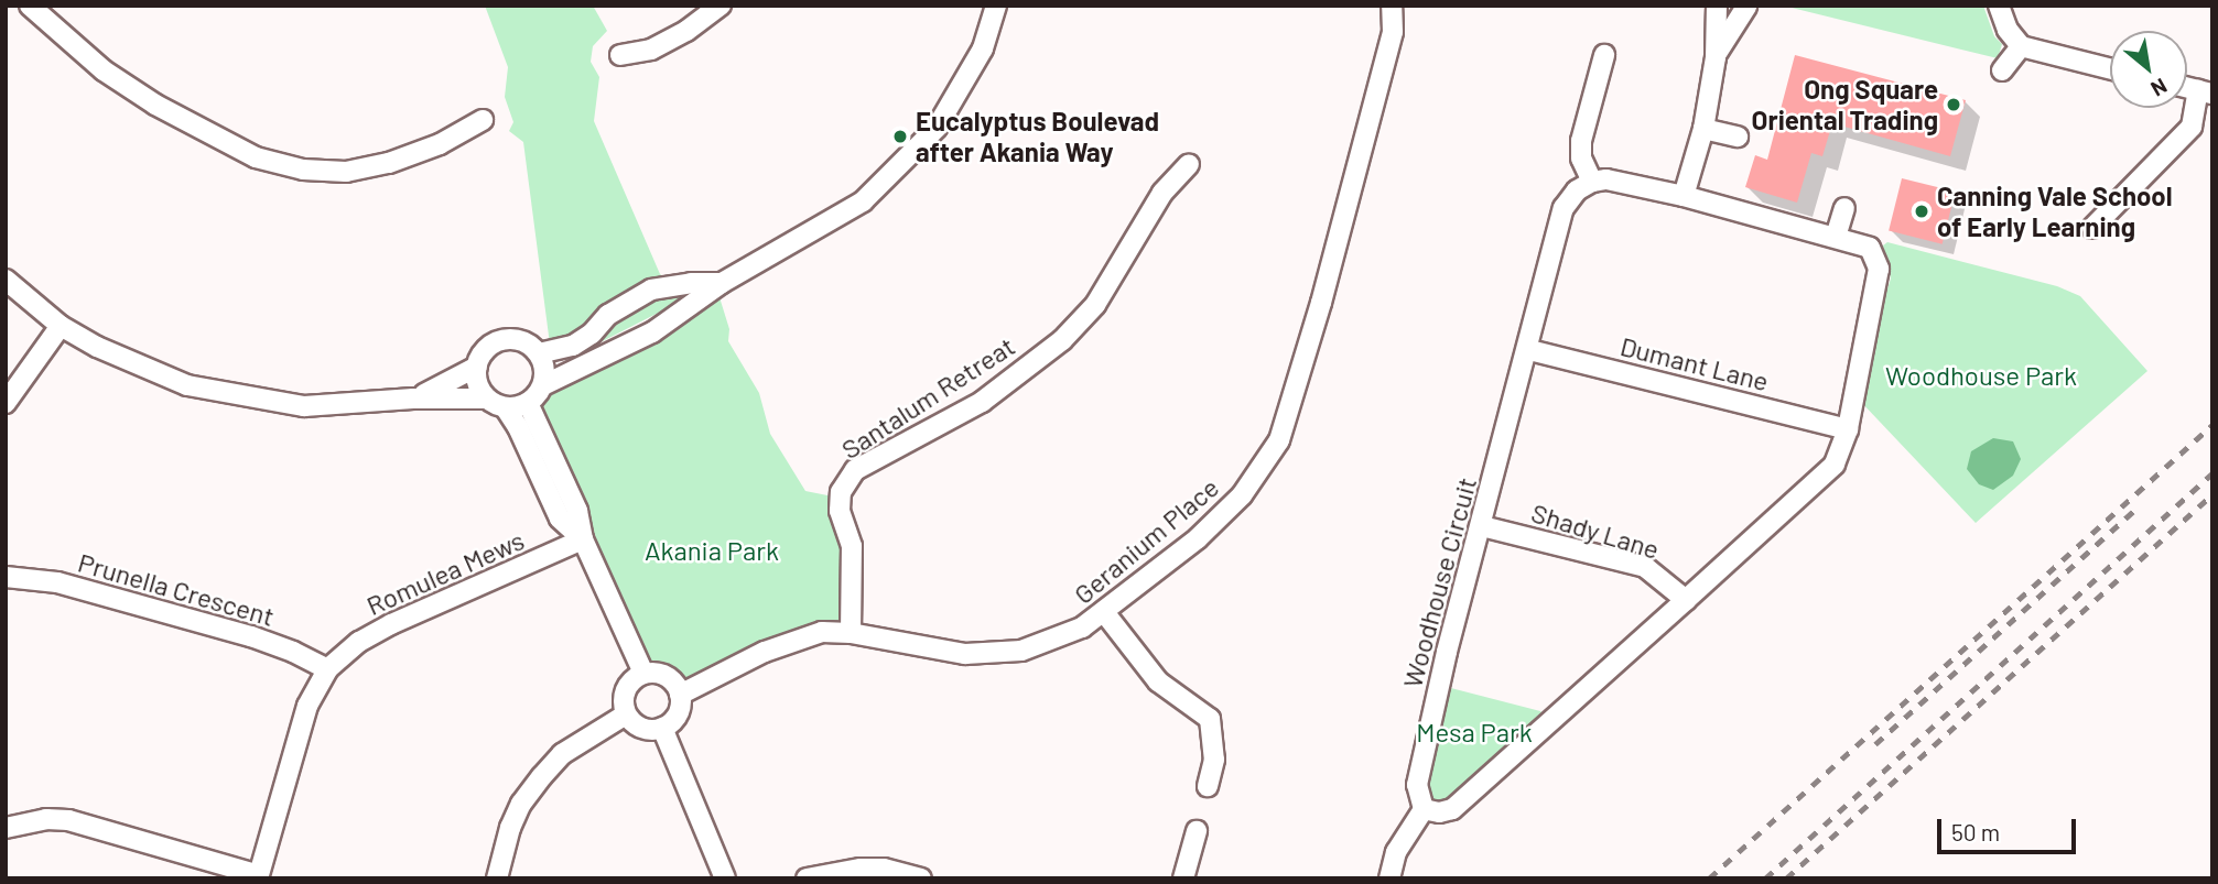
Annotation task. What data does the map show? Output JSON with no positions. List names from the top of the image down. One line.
{"streets":{"street":["Dumant Lane","Santalum Retreat","Shady Lane","Geranium Place","Romulea Mews","Woodhouse Circuit","Prunella Crescent"]},"crossings":[["Dumant Lane","Woodhouse Circuit"],["Santalum Retreat","Geranium Place"],["Shady Lane","Woodhouse Circuit"],["Romulea Mews","Prunella Crescent"]],"parks":["Woodhouse Park","Akania Park","Mesa Park"],"places":["Ong Square Oriental Trading","Eucalyptus Boulevad after Akania Way","Canning Vale School of Early Learning"],"scale_bar":"50 m","north":"bottom right"}
